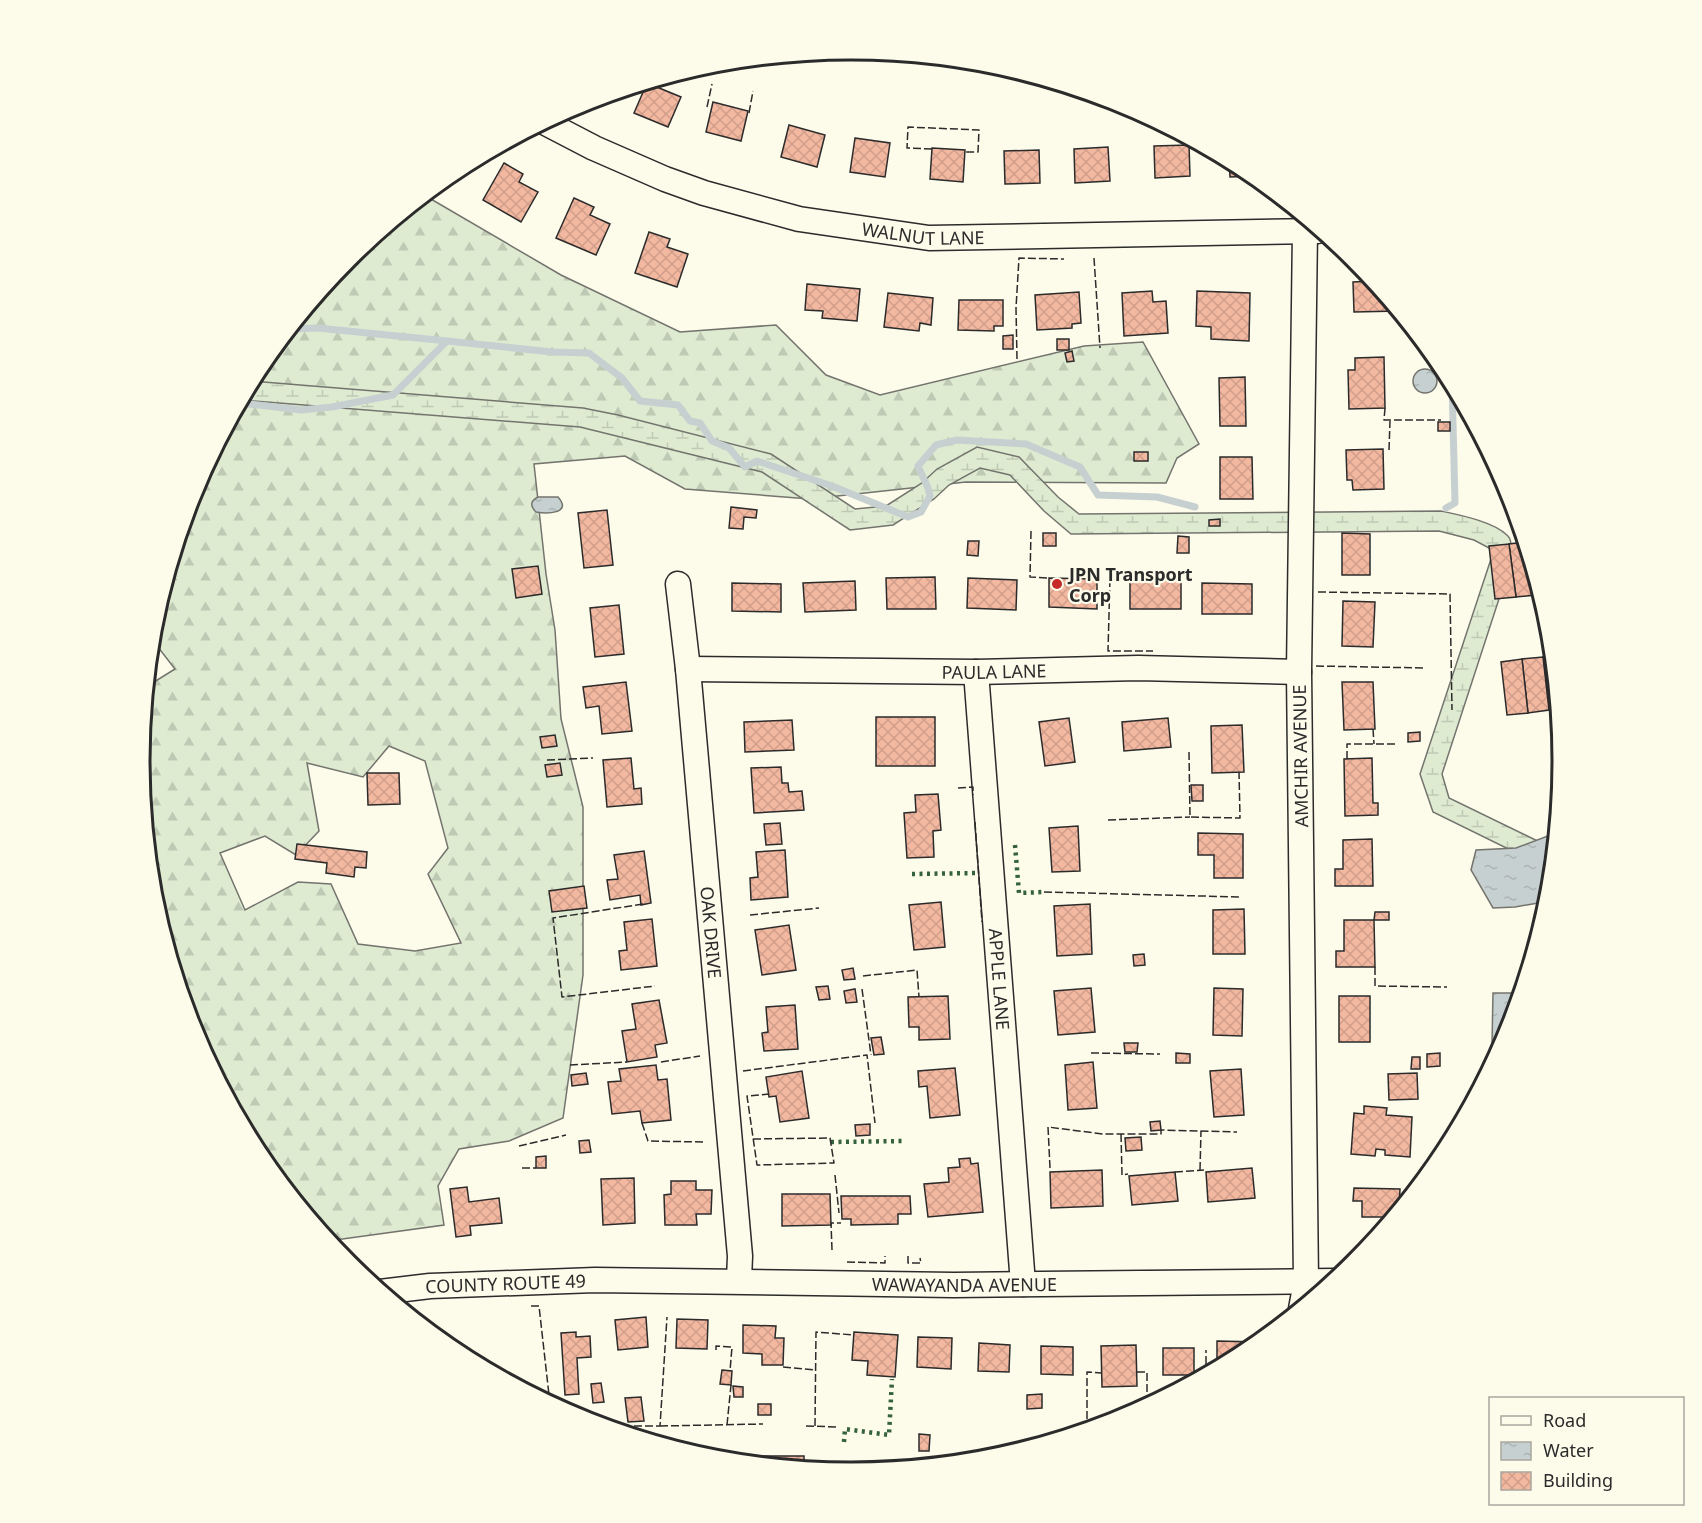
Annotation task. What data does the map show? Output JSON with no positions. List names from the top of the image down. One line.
{"streets":{"street":["WALNUT LANE","PAULA LANE","AMCHIR AVENUE","OAK DRIVE","APPLE LANE","WAWAYANDA AVENUE","COUNTY ROUTE 49"]},"crossings":[["PAULA LANE","AMCHIR AVENUE"],["PAULA LANE","OAK DRIVE"],["PAULA LANE","APPLE LANE"],["AMCHIR AVENUE","WAWAYANDA AVENUE"],["OAK DRIVE","WAWAYANDA AVENUE"],["APPLE LANE","WAWAYANDA AVENUE"],["WAWAYANDA AVENUE","COUNTY ROUTE 49"]],"places":["JPN Transport Corp"],"legend":["Road","Water","Building"]}
